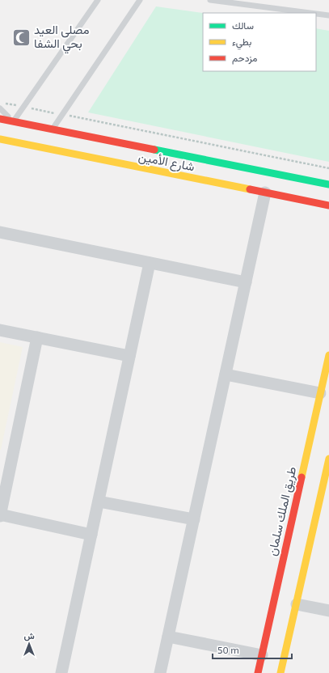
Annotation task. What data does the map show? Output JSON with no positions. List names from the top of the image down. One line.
{"streets":{"street":["شارع الأمين","طريق الملك سلمان"]},"places":{"mosque":["مصلى العيد بحي الشفا"]},"legend":["سالك","بطيء","مزدحم"],"scale_bar":"50 m","north":"top"}
